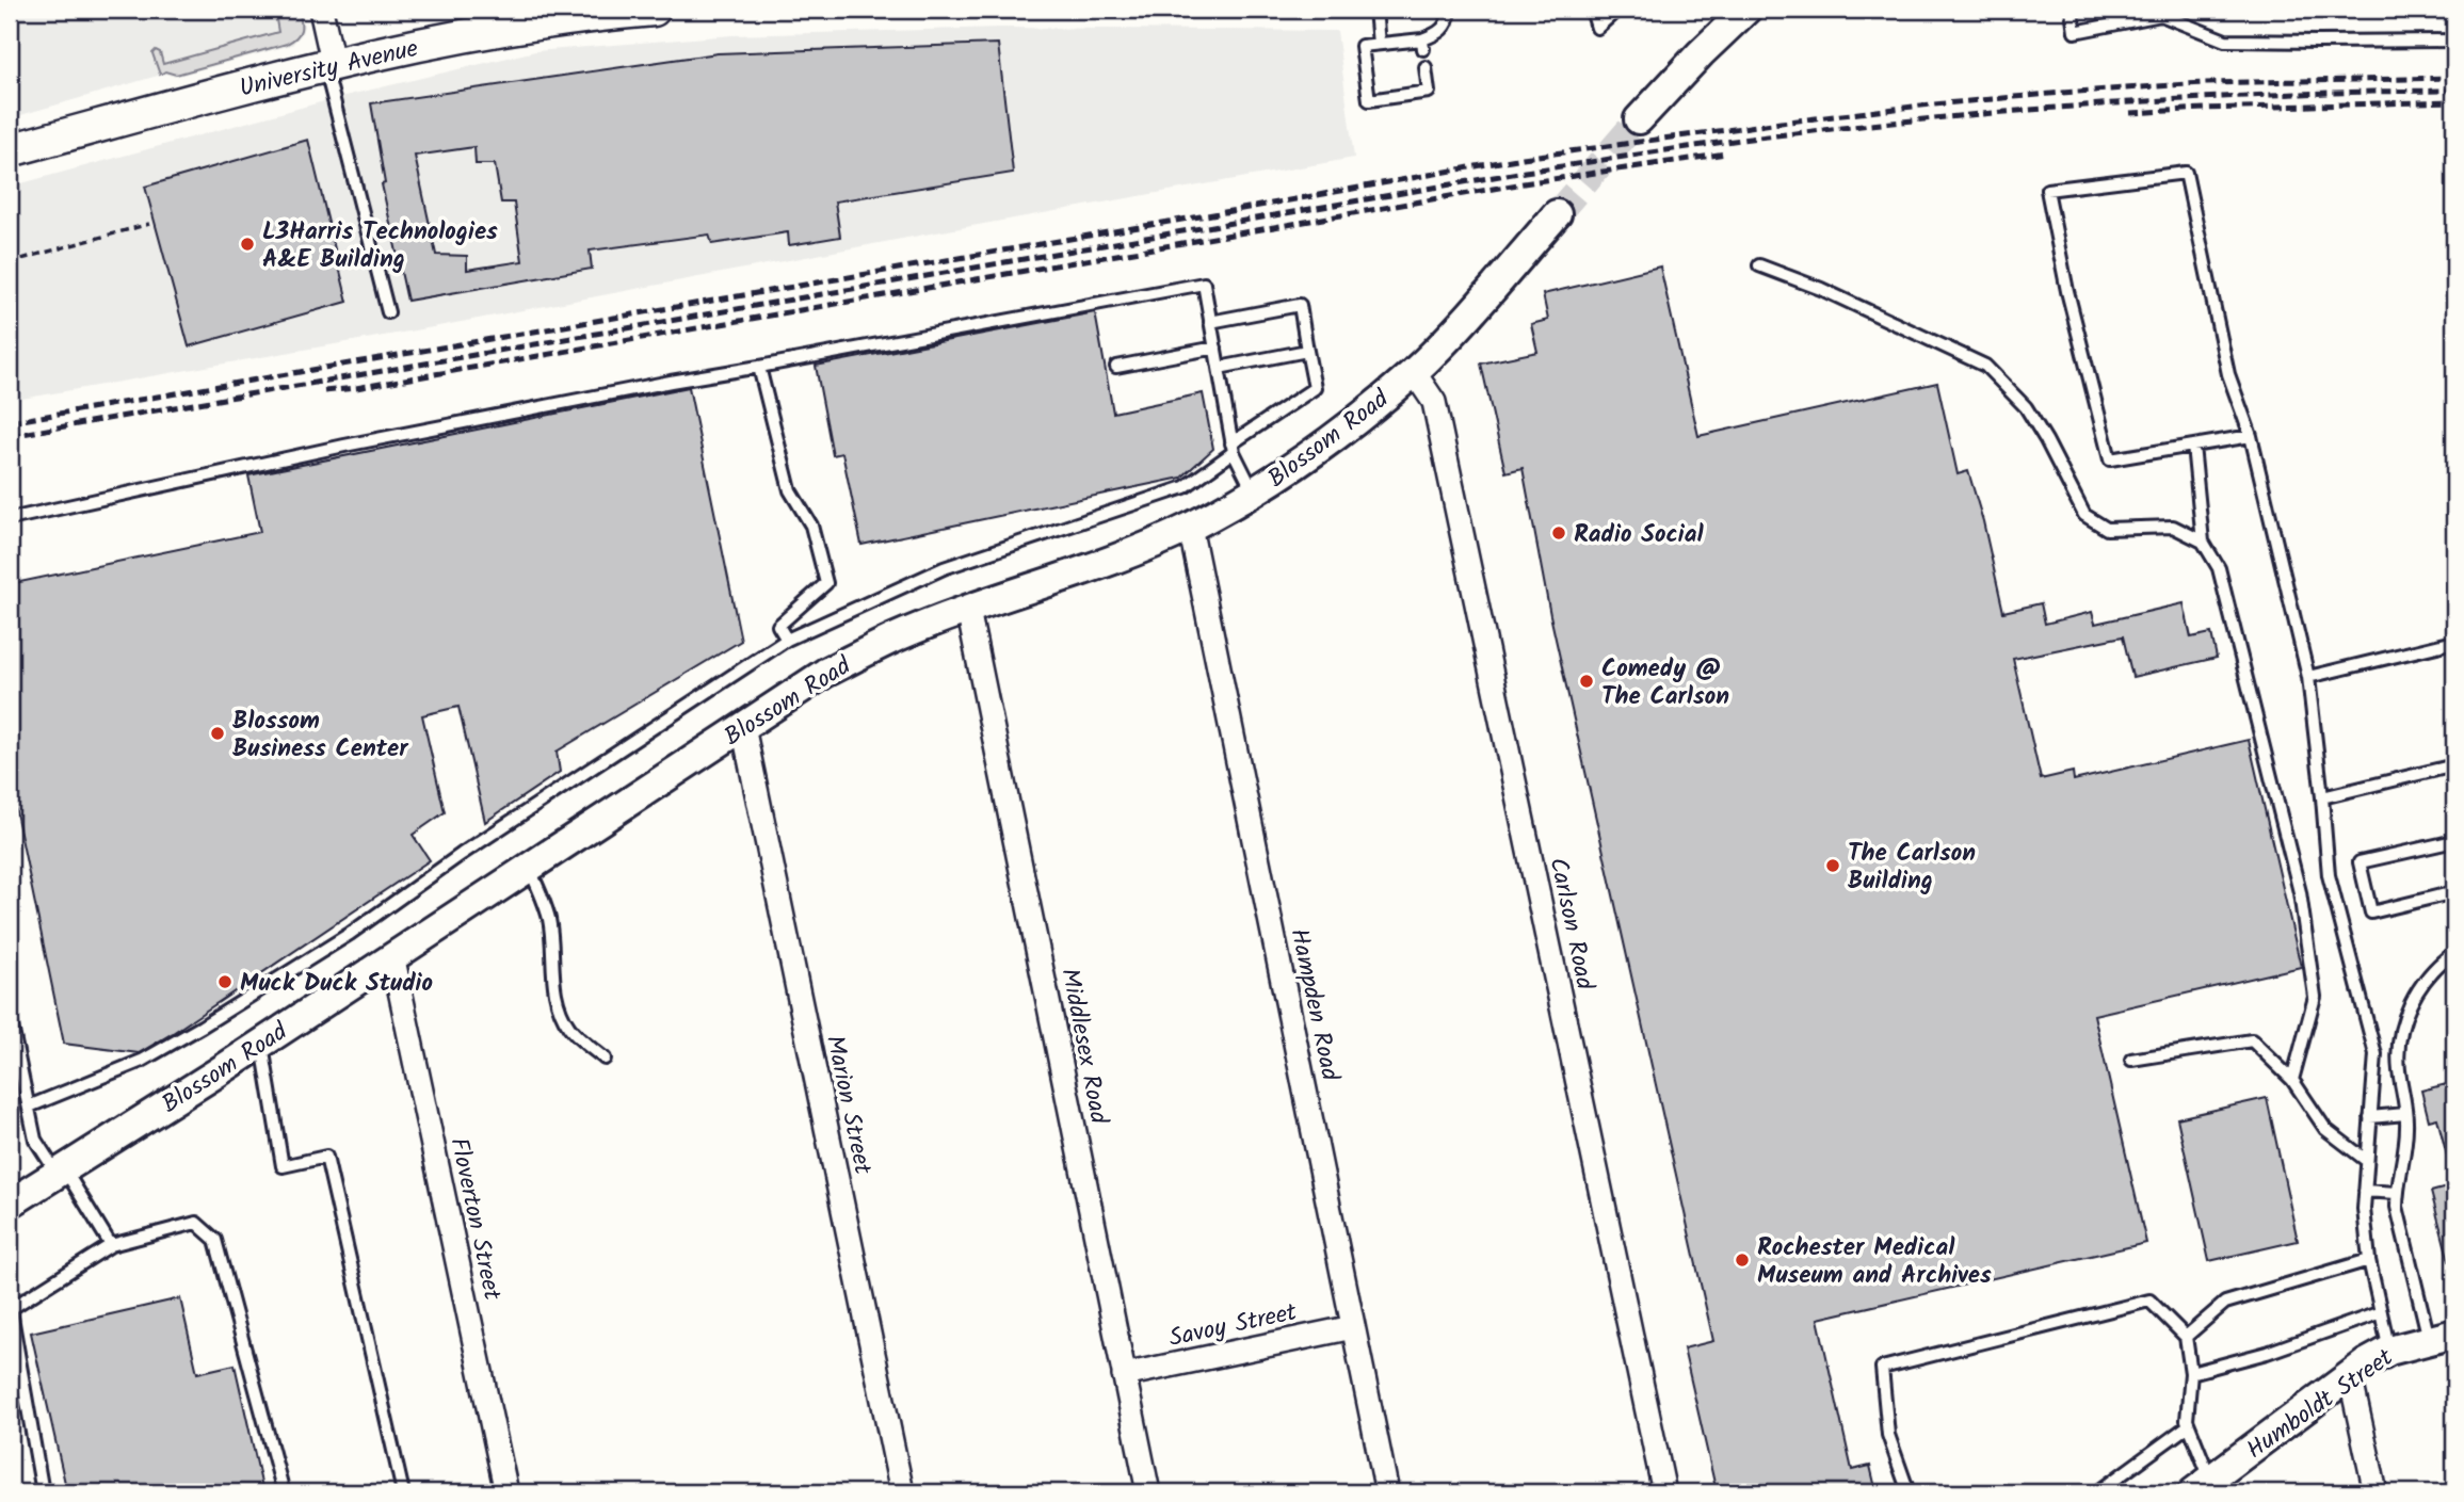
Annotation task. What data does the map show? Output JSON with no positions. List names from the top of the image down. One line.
{"streets":{"main road":["University Avenue"],"street":["Blossom Road","Carlson Road","Hampden Road","Middlesex Road","Marion Street","Floverton Street","Savoy Street","Humboldt Street"]},"crossings":[["Blossom Road","Carlson Road"],["Blossom Road","Hampden Road"],["Blossom Road","Middlesex Road"],["Blossom Road","Marion Street"],["Blossom Road","Floverton Street"],["Hampden Road","Savoy Street"],["Middlesex Road","Savoy Street"]],"places":["L3Harris Technologies A&E Building","Radio Social","Comedy @ The Carlson","Blossom Business Center","The Carlson Building","Muck Duck Studio","Rochester Medical Museum and Archives"]}
